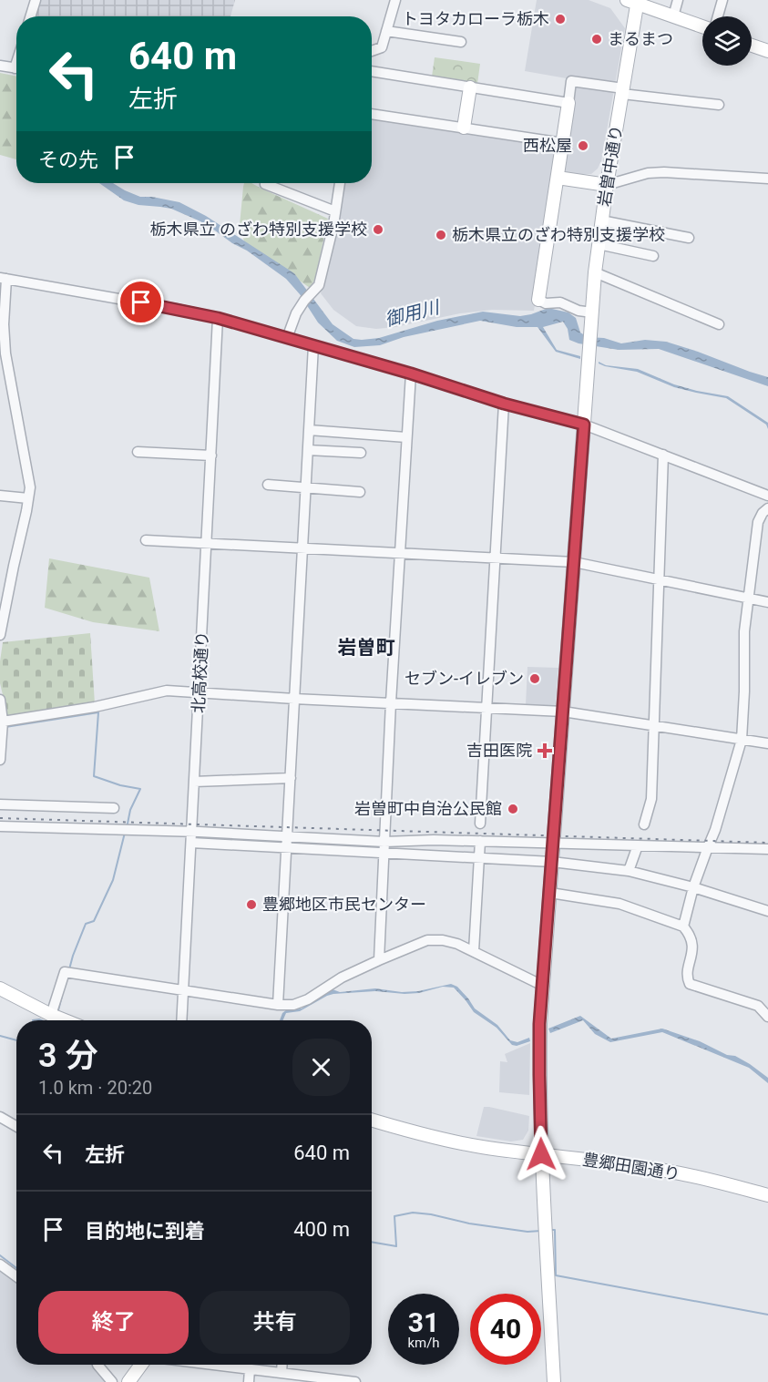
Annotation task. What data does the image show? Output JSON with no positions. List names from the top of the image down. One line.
{"streets":{"street":["岩曽中通り","北高校通り","豊郷田園通り"]},"districts":["岩曽町"],"water":["御用川"],"places":{"other":["トヨタカローラ栃木","まるまつ","西松屋","栃木県立 のざわ特別支援学校","栃木県立のざわ特別支援学校","セブン-イレブン","岩曽町中自治公民館","豊郷地区市民センター"],"health":["吉田医院"]},"page":{"turn":["640 m","左折"],"then":"その先","heading":["3 分","1.0 km · 20:20"],"list":[{"name":"左折","value":"640 m"},{"name":"目的地に到着","value":"400 m"}],"buttons":["終了","共有"],"speed":"31 km/h","limit":"40"}}
